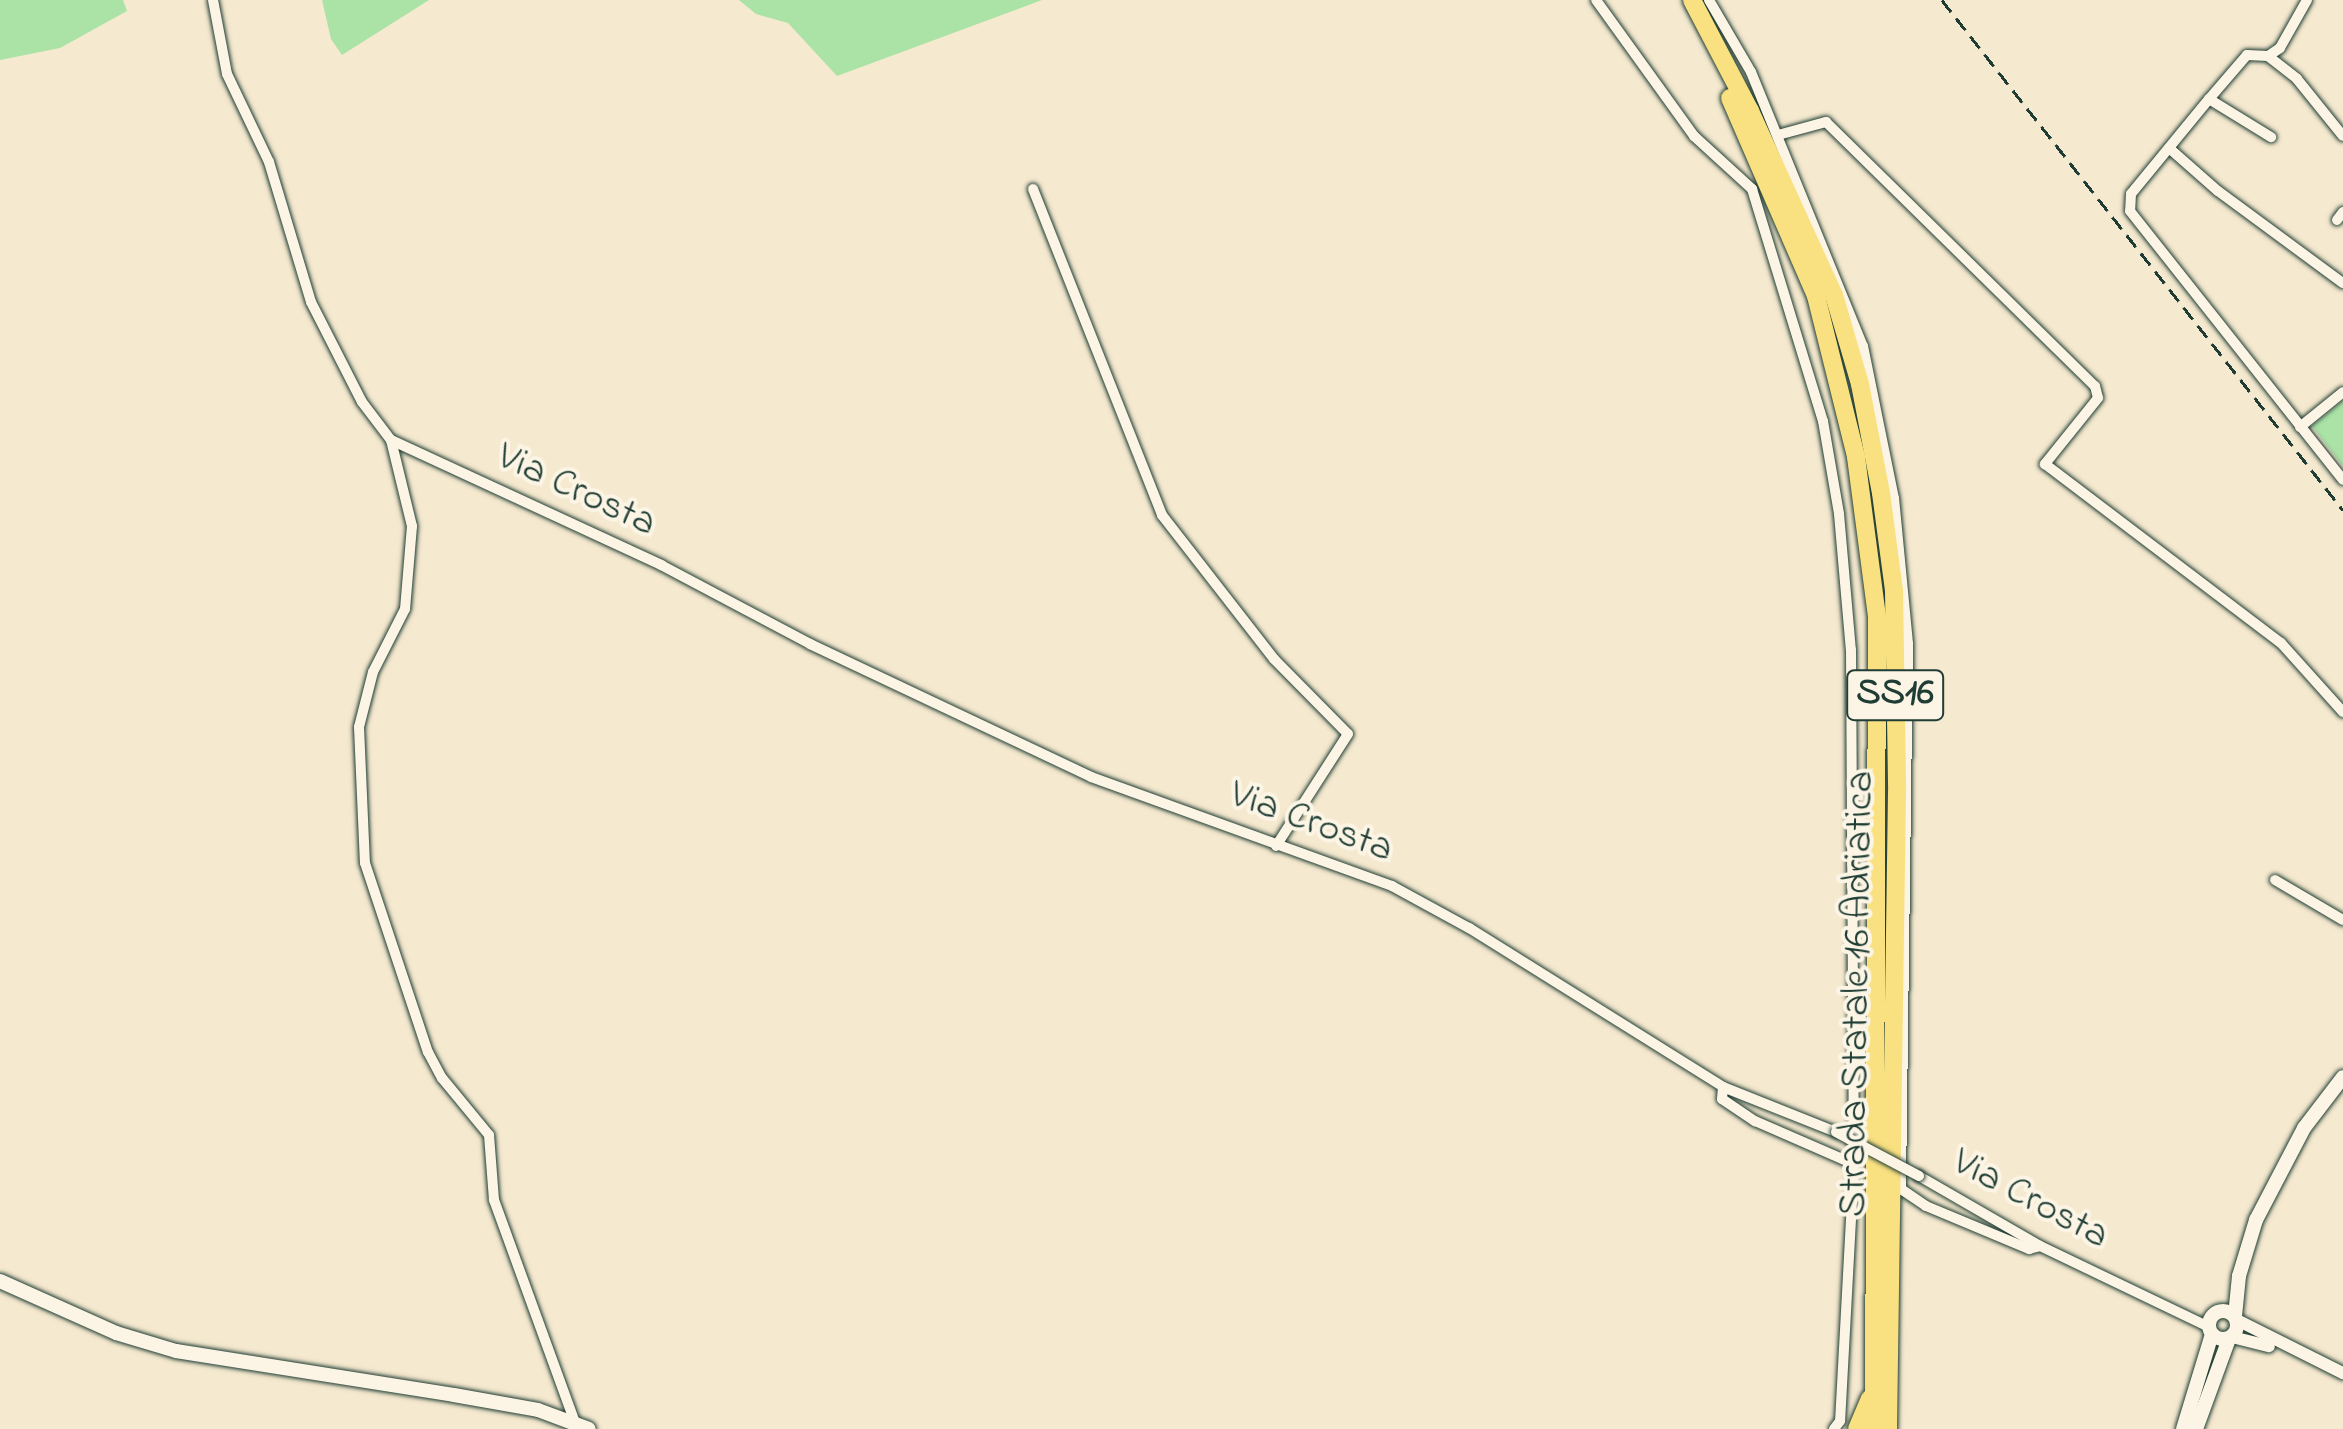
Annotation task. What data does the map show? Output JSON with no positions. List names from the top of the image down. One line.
{"streets":{"highway":["SS16","Strada Statale 16 Adriatica"],"street":["Via Crosta"]},"crossings":[["SS16","Strada Statale 16 Adriatica"]]}
